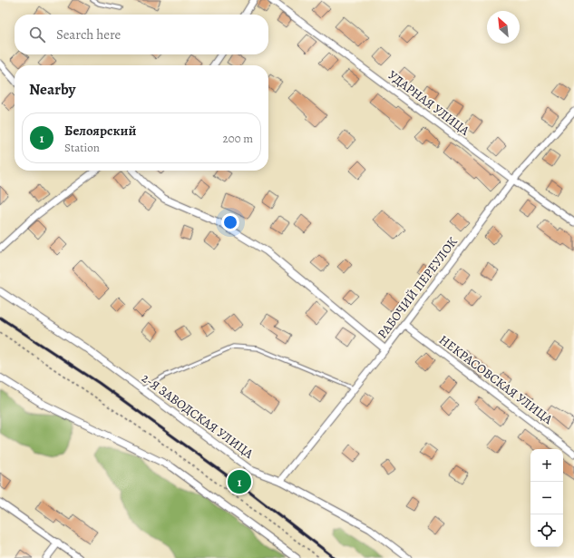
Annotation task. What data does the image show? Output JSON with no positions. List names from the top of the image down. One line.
{"streets":{"street":["УДАРНАЯ УЛИЦА","РАБОЧИЙ ПЕРЕУЛОК","НЕКРАСОВСКАЯ УЛИЦА","2-Я ЗАВОДСКАЯ УЛИЦА"]},"crossings":[["УДАРНАЯ УЛИЦА","РАБОЧИЙ ПЕРЕУЛОК"],["РАБОЧИЙ ПЕРЕУЛОК","НЕКРАСОВСКАЯ УЛИЦА"],["РАБОЧИЙ ПЕРЕУЛОК","2-Я ЗАВОДСКАЯ УЛИЦА"]],"north":"top left","page":{"search":"Search here","heading":"Nearby","list":[{"mark":"1","name":"Белоярский","note":"Station","value":"200 m"}],"map_buttons":["+","−"],"pins":"1"}}
